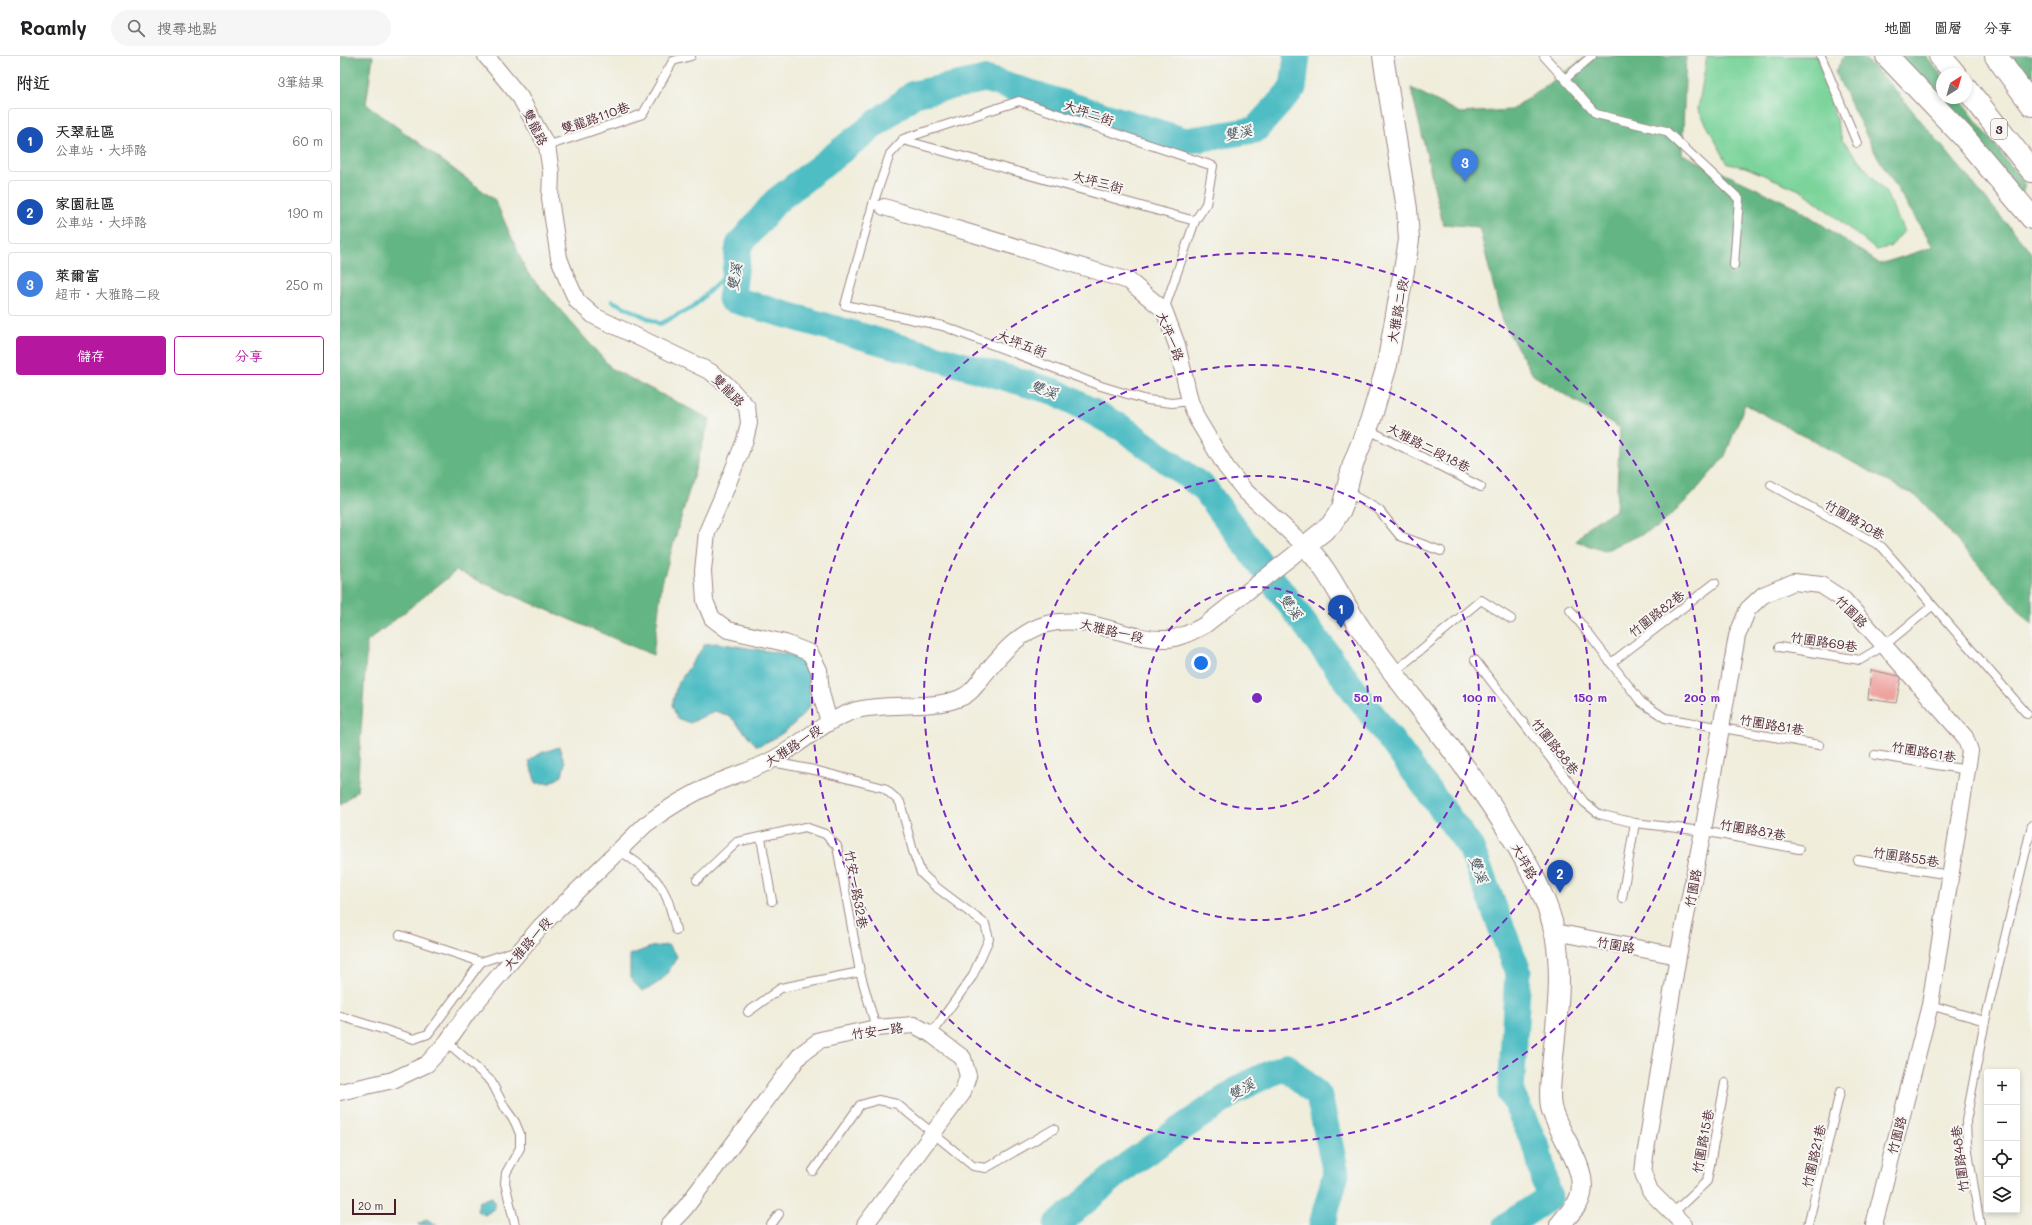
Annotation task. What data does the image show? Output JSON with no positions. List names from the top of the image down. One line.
{"streets":{"highway":["3"],"street":["雙龍路","大雅路二段","大坪一路","竹園路","大雅路一段","大坪路","竹圍路","竹安一路"],"lane":["大坪二街","雙龍路110巷","大坪三街","大坪五街","大雅路二段18巷","竹圍路70巷","竹圍路82巷","竹圍路69巷","竹圍路81巷","竹圍路88巷","竹圍路61巷","竹圍路87巷","竹圍路55巷","竹安一路32巷","竹圍路15巷","竹圍路21巷","竹圍路48巷"]},"crossings":[["大坪二街","大坪三街"],["雙龍路110巷","雙龍路"],["雙龍路","大雅路一段"],["大雅路二段","大坪一路"],["大雅路二段","大雅路二段18巷"],["大雅路二段","大雅路一段"],["大雅路二段","大坪路"],["大坪一路","大坪五街"],["大坪一路","大雅路一段"],["大坪一路","大坪路"],["竹園路","竹圍路69巷"],["竹園路","竹圍路81巷"],["竹園路","竹圍路88巷"],["竹園路","竹圍路61巷"],["竹園路","竹圍路87巷"],["竹園路","竹圍路55巷"],["竹園路","竹圍路"],["竹園路","竹圍路15巷"],["大雅路一段","大坪路"],["竹圍路88巷","竹圍路87巷"],["大坪路","竹圍路"],["竹安一路32巷","竹安一路"]],"water":["雙溪"],"scale_bar":"20 m","north":"top right","page":{"header":"Roamly","search":"搜尋地點","nav":["地圖","圖層","分享"],"heading":["附近","3筆結果"],"list":[{"mark":"1","name":"天翠社區","note":"公車站 · 大坪路","value":"60 m"},{"mark":"2","name":"家園社區","note":"公車站 · 大坪路","value":"190 m"},{"mark":"3","name":"萊爾富","note":"超市 · 大雅路二段","value":"250 m"}],"pins":["3","1","2"],"buttons":["儲存","分享"],"map_buttons":["+","−"],"scale":"20 m"},"rings":["50 m","100 m","150 m","200 m"]}
